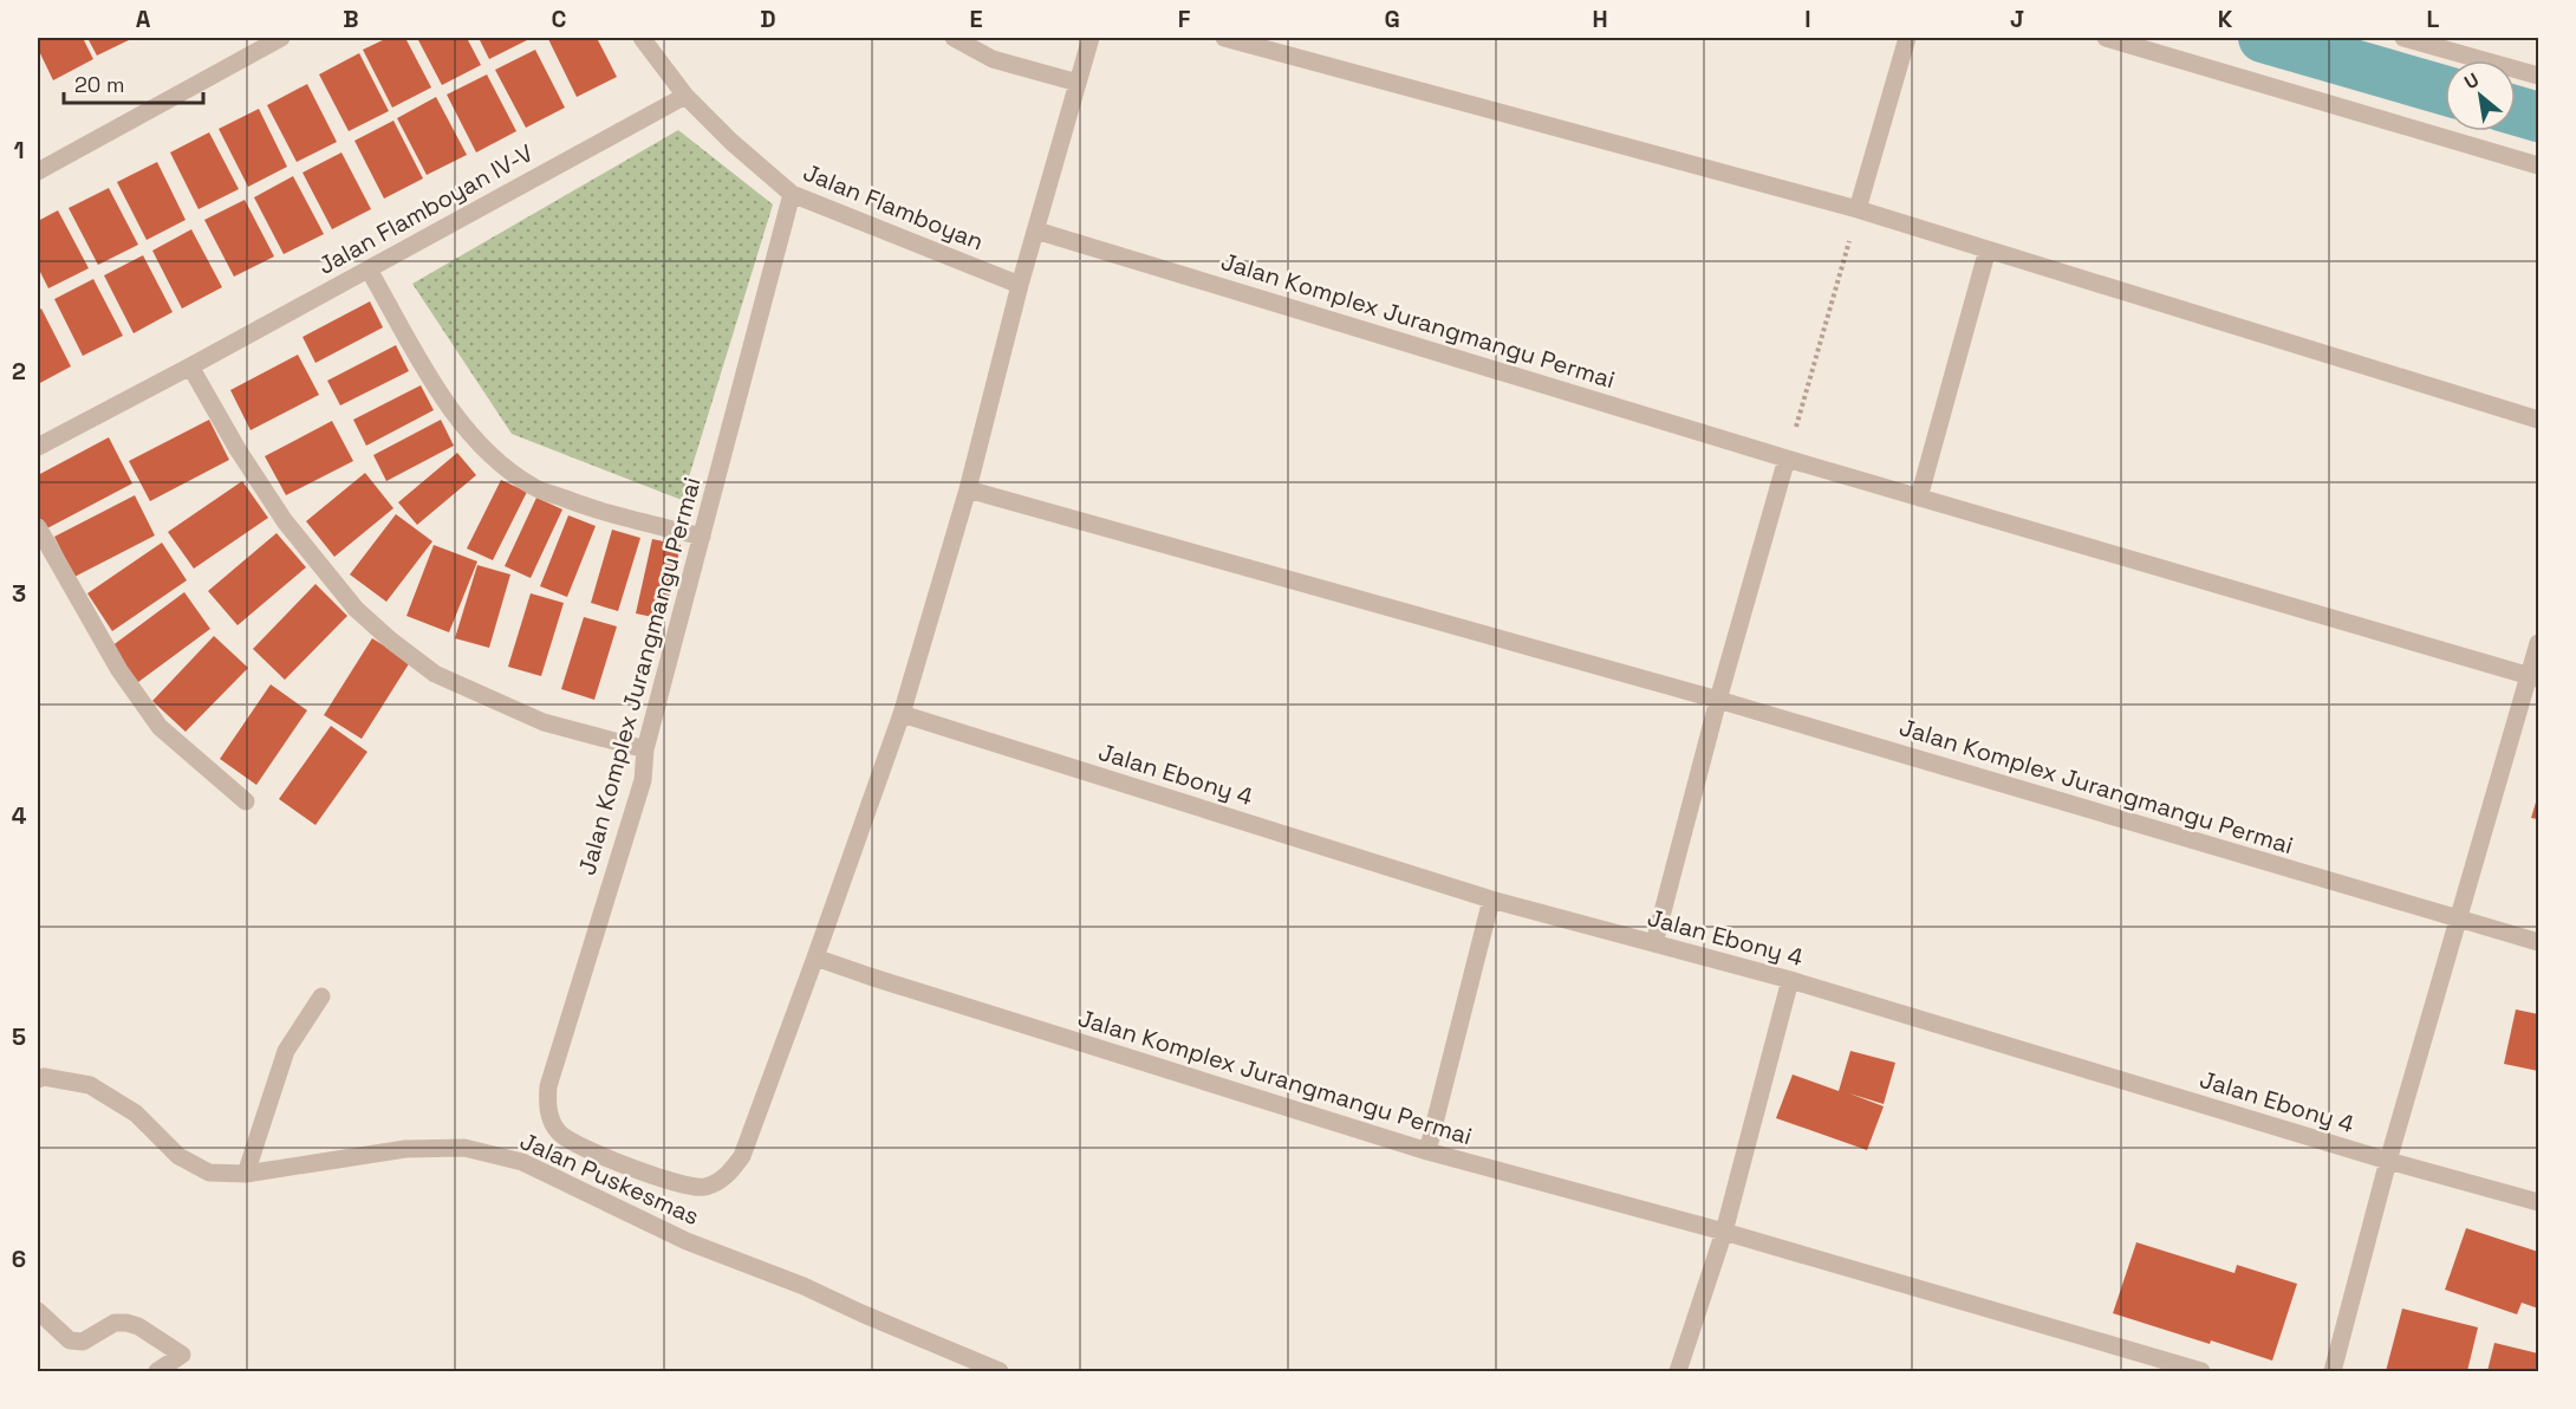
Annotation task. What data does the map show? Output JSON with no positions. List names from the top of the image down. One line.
{"streets":{"street":["Jalan Flamboyan","Jalan Flamboyan IV-V","Jalan Komplex Jurangmangu Permai","Jalan Ebony 4","Jalan Puskesmas"]},"crossings":[["Jalan Flamboyan","Jalan Flamboyan IV-V"],["Jalan Flamboyan","Jalan Komplex Jurangmangu Permai"],["Jalan Komplex Jurangmangu Permai","Jalan Ebony 4"]],"scale_bar":"20 m","north":"top left","grid":{"columns":["A","B","C","D","E","F","G","H","I","J","K","L"],"rows":["1","2","3","4","5","6"]}}
